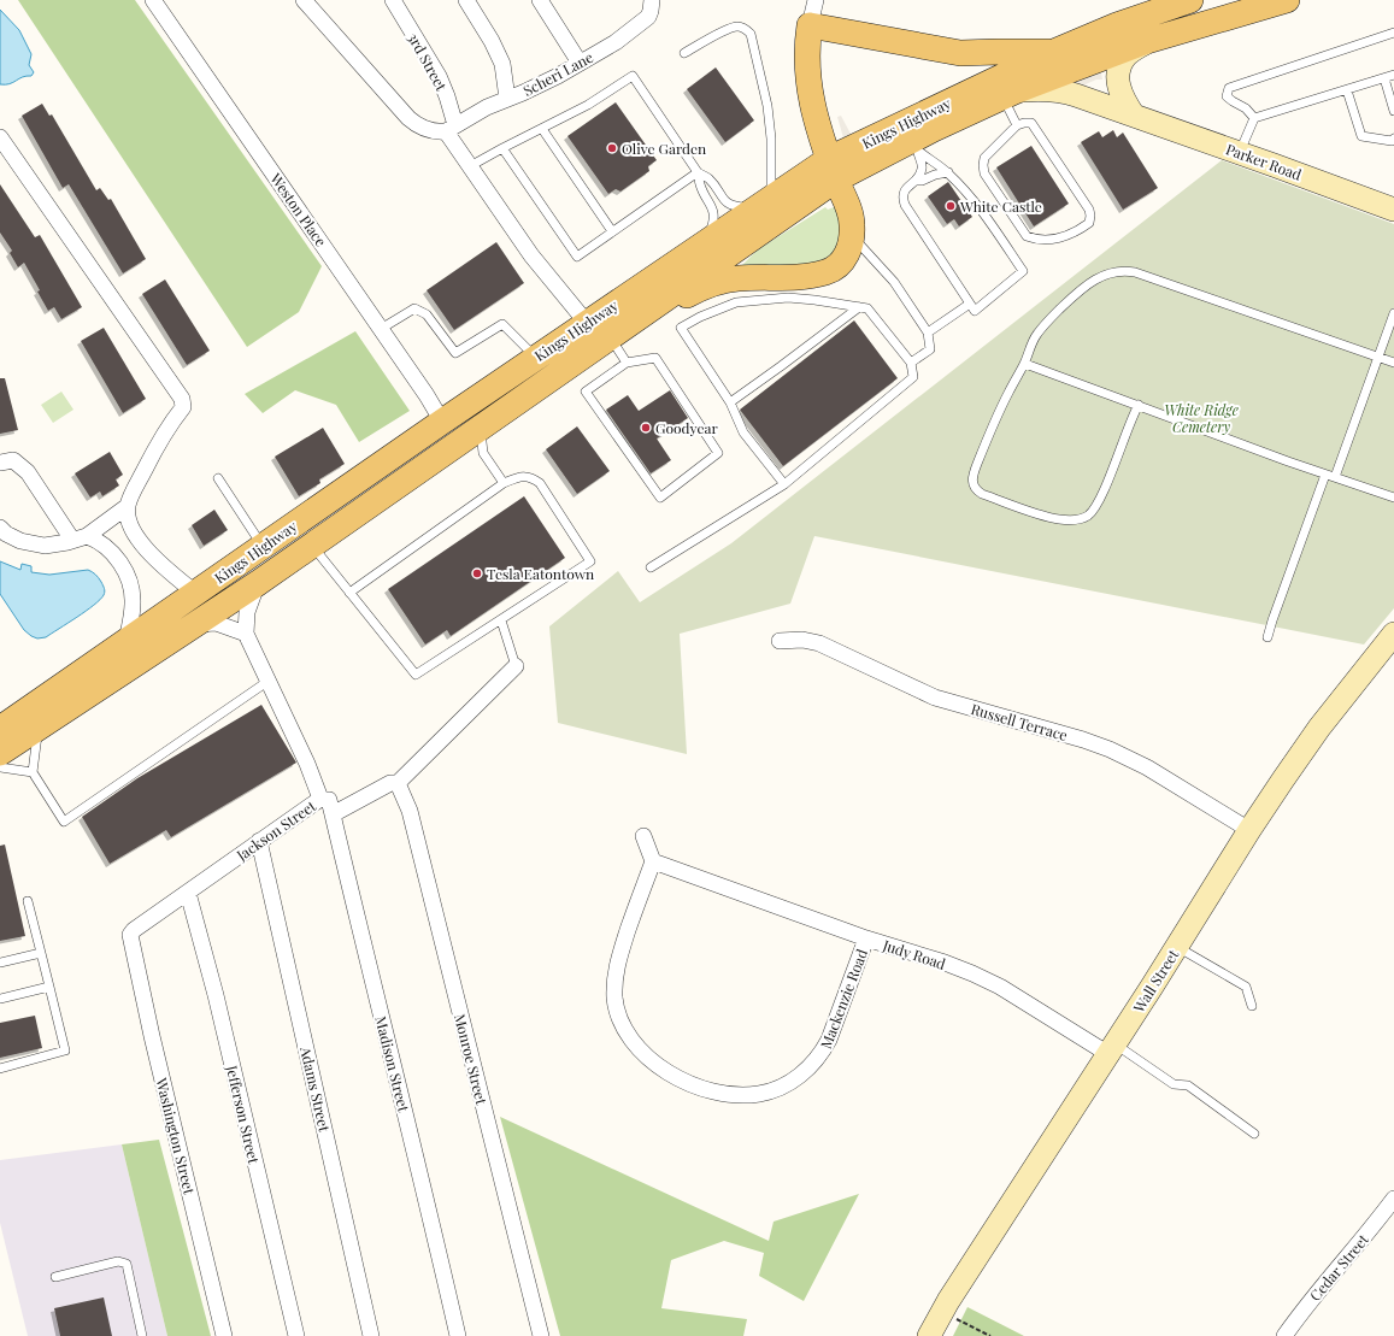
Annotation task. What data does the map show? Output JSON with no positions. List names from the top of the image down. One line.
{"streets":{"main road":["Kings Highway"],"street":["3rd Street","Scheri Lane","Parker Road","Weston Place","Russell Terrace","Jackson Street","Judy Road","Wall Street","Mackenzie Road","Monroe Street","Madison Street","Adams Street","Jefferson Street","Washington Street","Cedar Street"]},"crossings":[["3rd Street","Scheri Lane"],["Kings Highway","Parker Road"],["Kings Highway","Weston Place"],["Russell Terrace","Wall Street"],["Jackson Street","Monroe Street"],["Jackson Street","Madison Street"],["Jackson Street","Adams Street"],["Jackson Street","Jefferson Street"],["Jackson Street","Washington Street"],["Judy Road","Wall Street"],["Judy Road","Mackenzie Road"]],"parks":["White Ridge Cemetery"],"places":["Olive Garden","White Castle","Goodyear","Tesla Eatontown"]}
